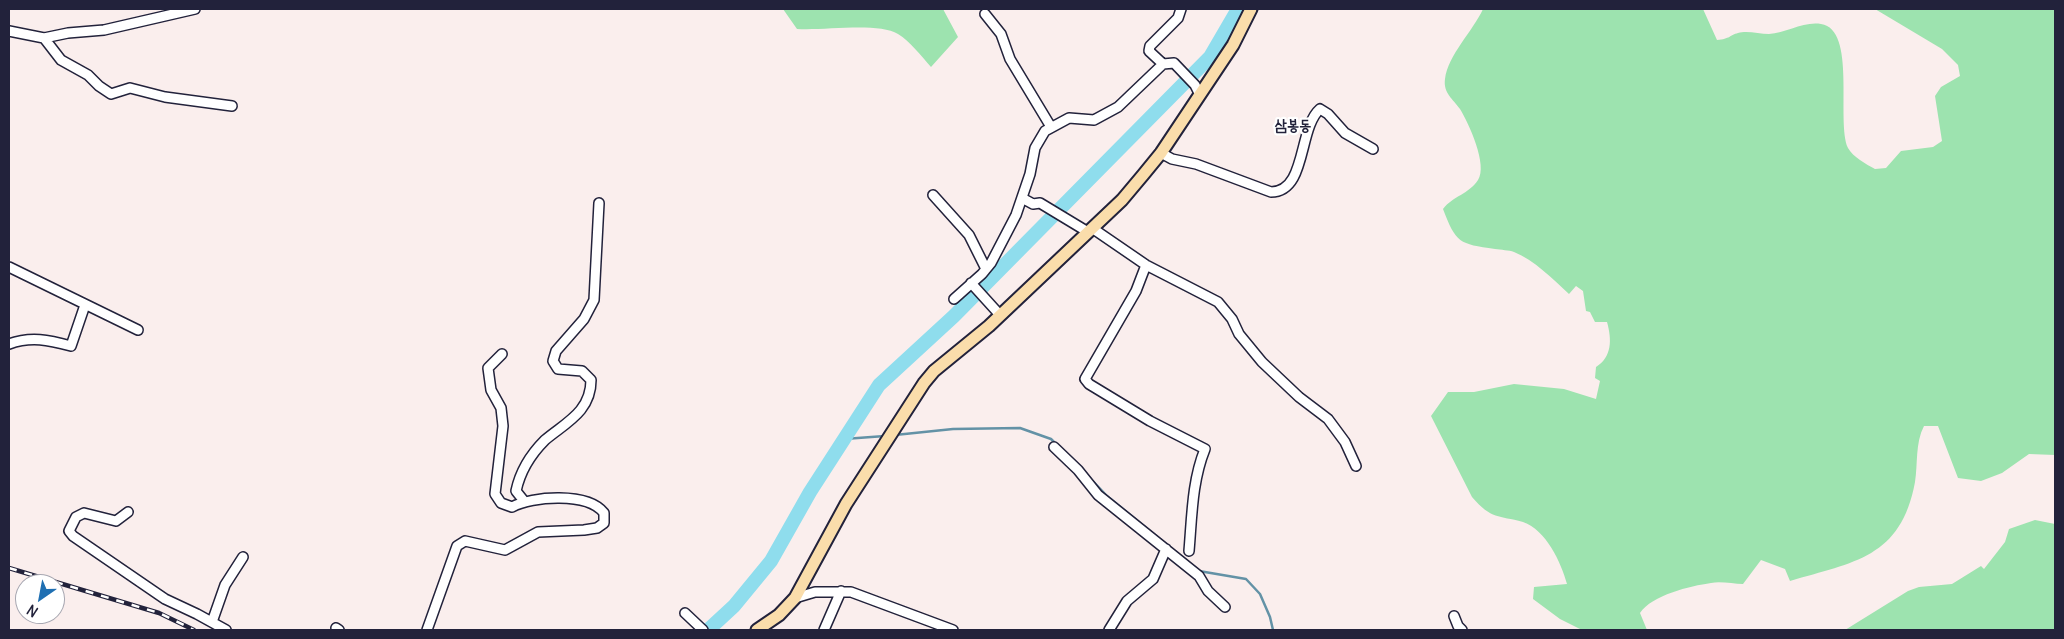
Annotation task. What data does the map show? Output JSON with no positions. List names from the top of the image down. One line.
{"districts":["삼봉동"],"north":"bottom left"}
